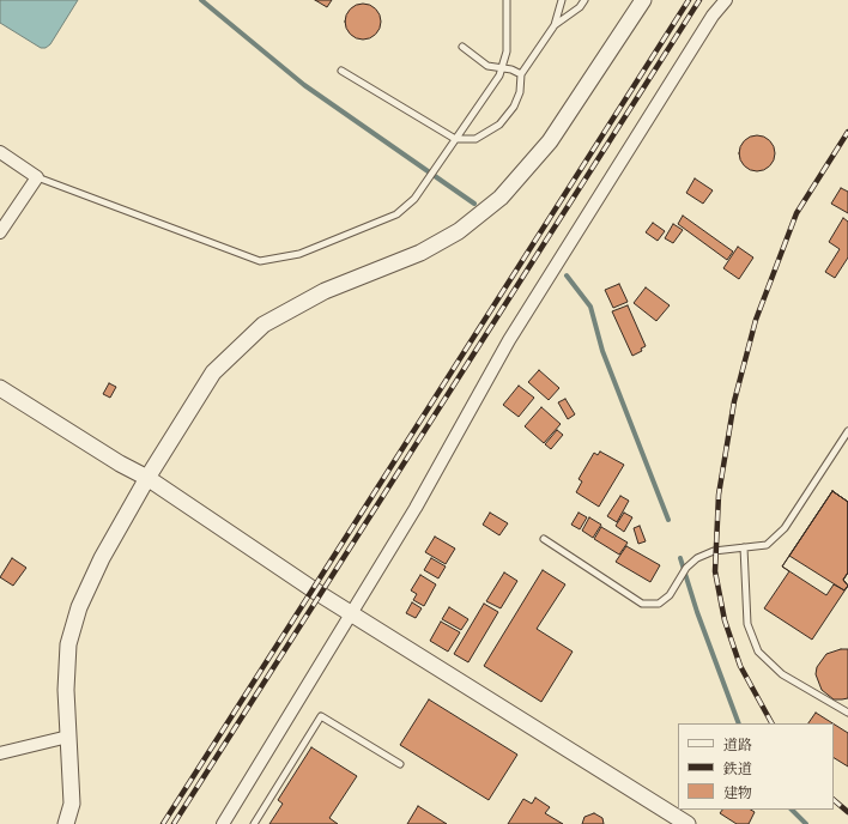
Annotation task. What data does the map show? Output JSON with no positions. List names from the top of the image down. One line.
{"legend":["道路","鉄道","建物"]}
